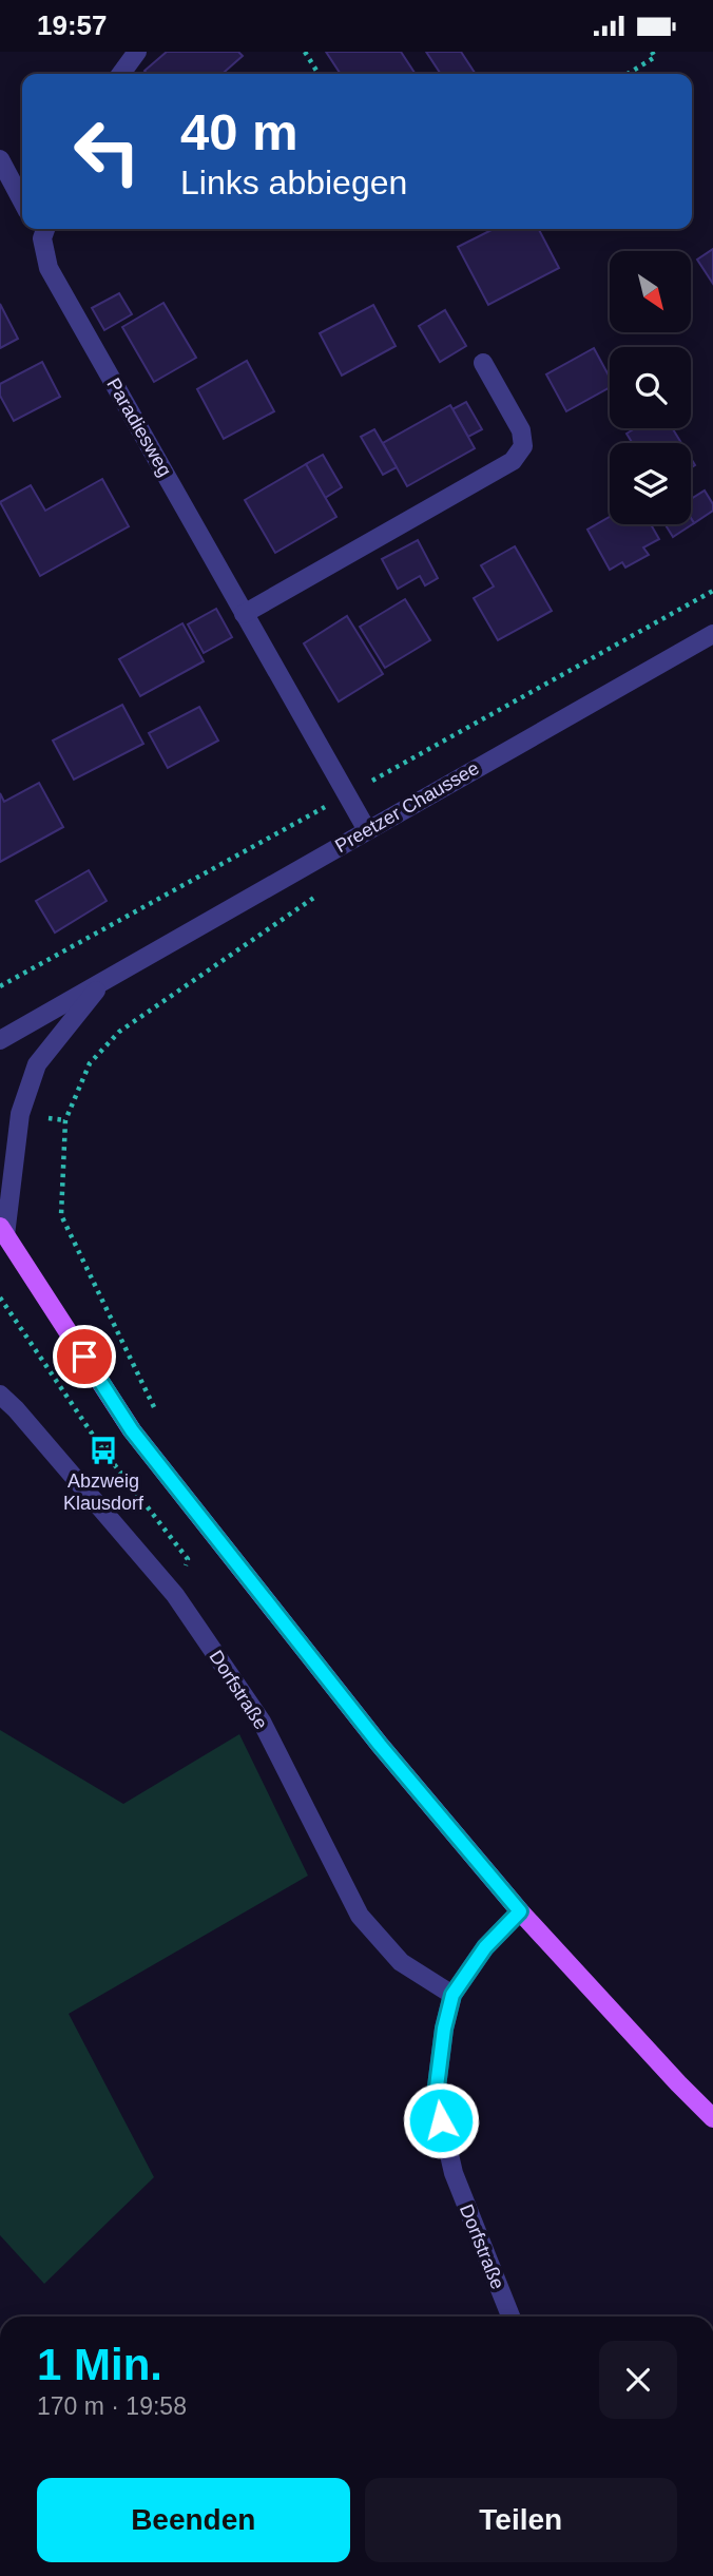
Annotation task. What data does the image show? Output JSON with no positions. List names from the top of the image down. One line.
{"streets":{"street":["Paradiesweg","Preetzer Chaussee","Dorfstraße"]},"crossings":[["Paradiesweg","Preetzer Chaussee"]],"places":{"bus stop":["Abzweig Klausdorf"]},"north":"bottom right","page":{"status":"19:57","turn":["40 m","Links abbiegen"],"heading":["1 Min.","170 m · 19:58"],"buttons":["Beenden","Teilen"]}}
